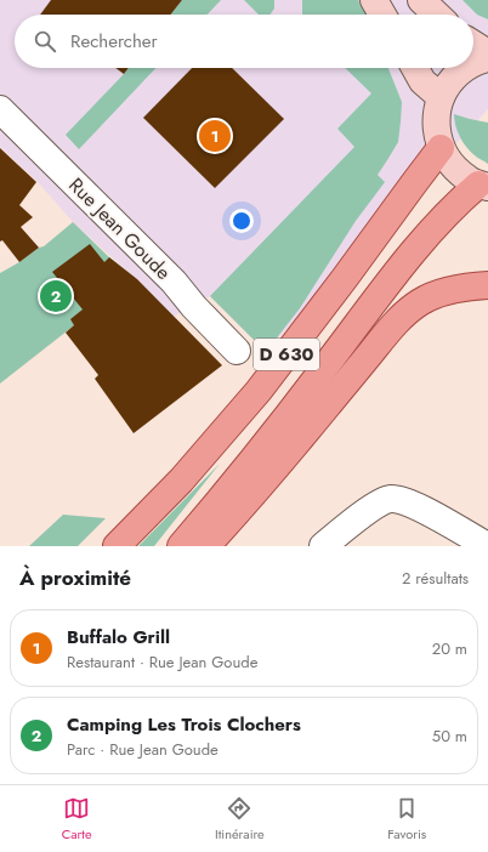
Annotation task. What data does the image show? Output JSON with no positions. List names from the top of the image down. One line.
{"streets":{"main road":["D 630"],"street":["Rue Jean Goude"]},"page":{"search":"Rechercher","pins":["1","2"],"heading":["À proximité","2 résultats"],"list":[{"mark":"1","name":"Buffalo Grill","note":"Restaurant · Rue Jean Goude","value":"20 m"},{"mark":"2","name":"Camping Les Trois Clochers","note":"Parc · Rue Jean Goude","value":"50 m"}],"nav":["Carte","Itinéraire","Favoris"]}}
